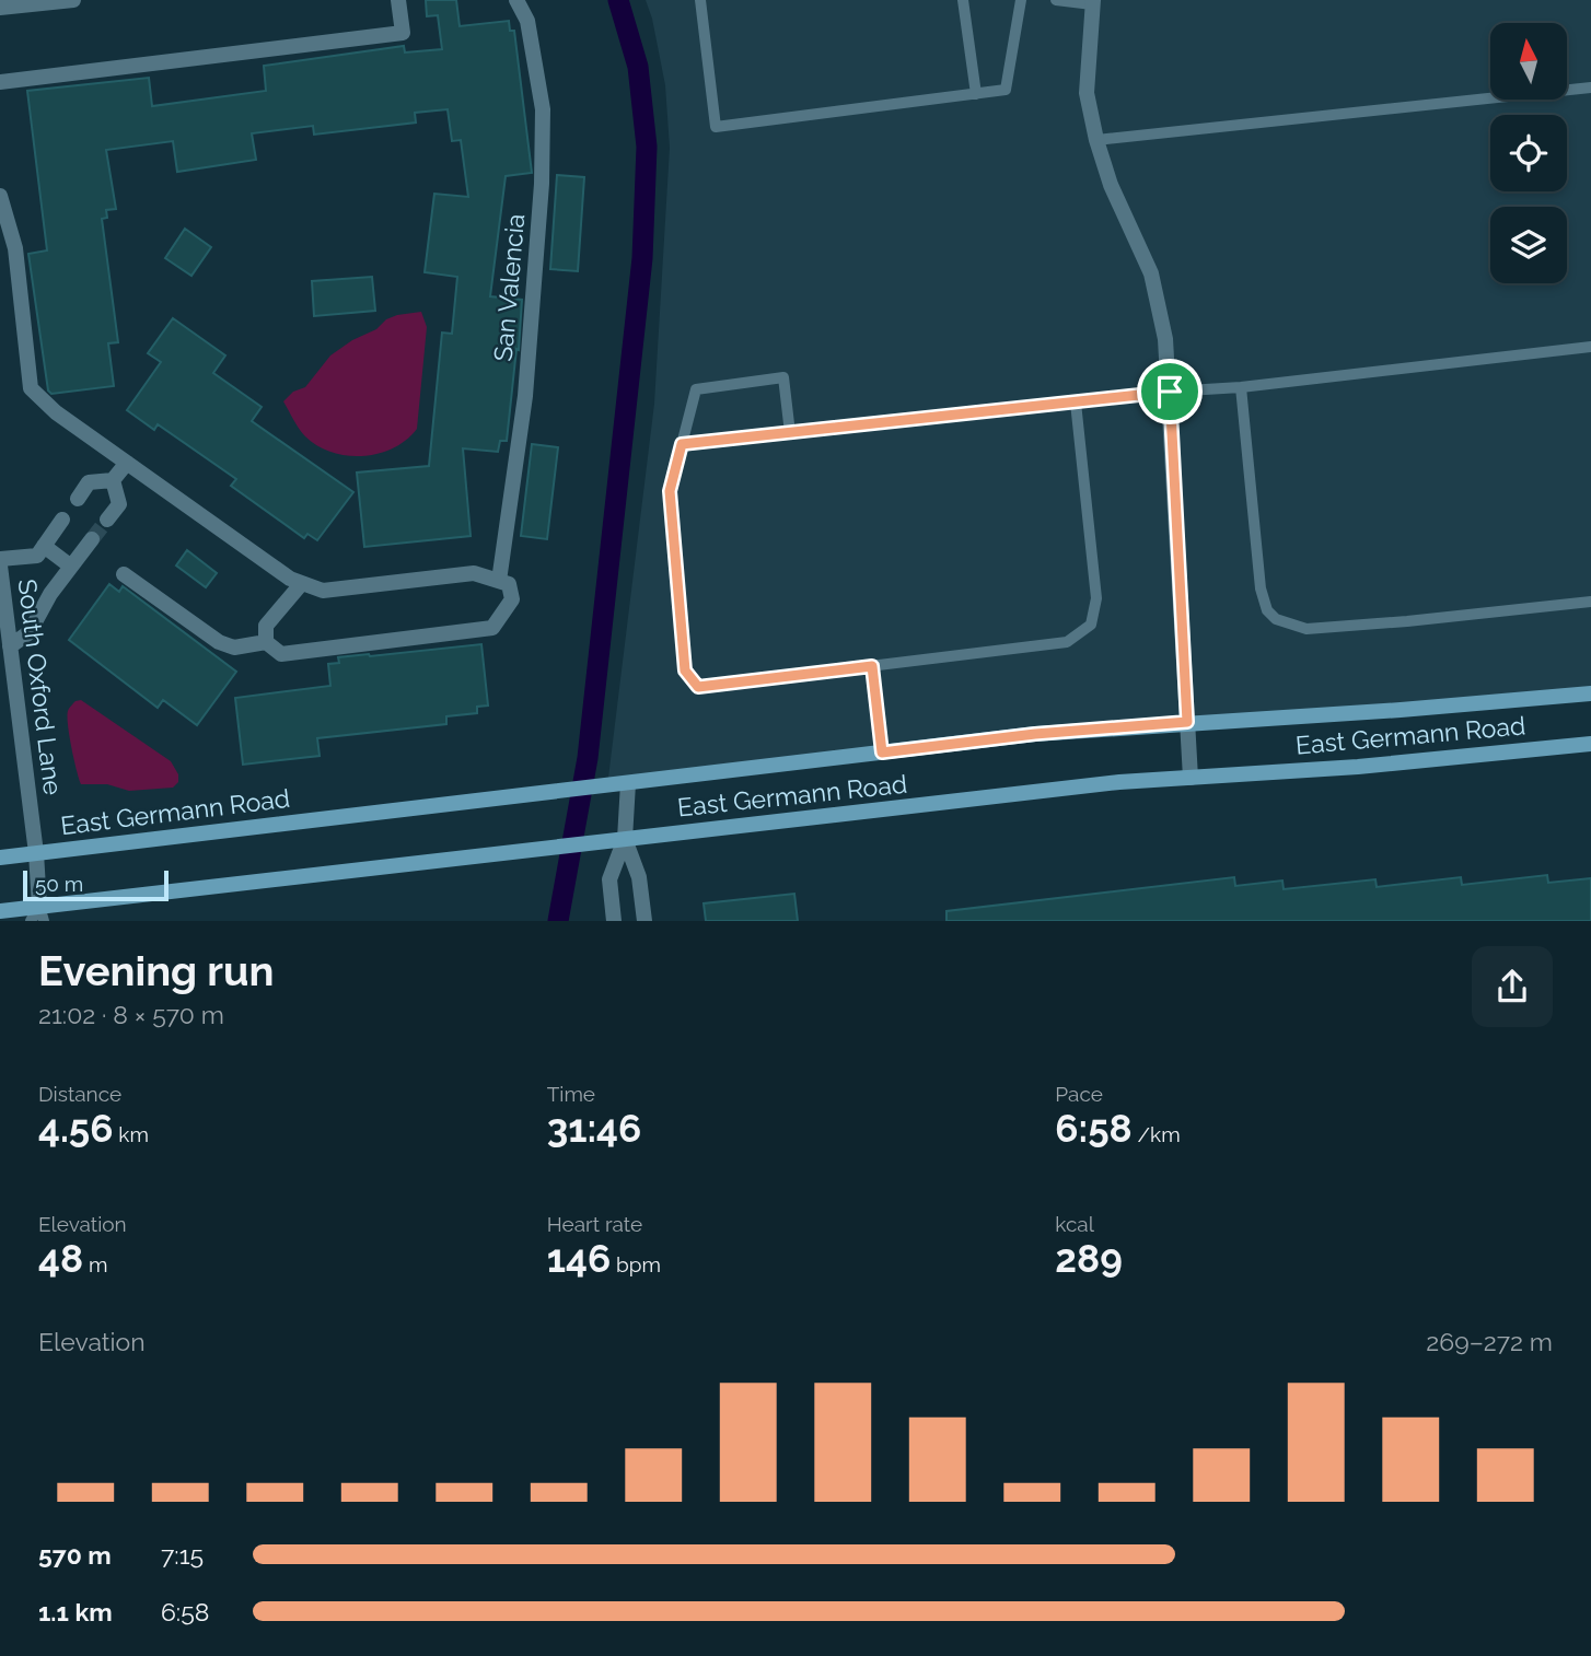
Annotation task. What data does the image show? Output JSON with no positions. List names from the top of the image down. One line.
{"streets":{"main road":["East Germann Road"],"street":["San Valencia","South Oxford Lane"]},"crossings":[["South Oxford Lane","East Germann Road"]],"scale_bar":"50 m","north":"top","page":{"scale":"50 m","heading":["Evening run","21:02 · 8 × 570 m"],"stats":[["Distance","4.56 km"],["Time","31:46"],["Pace","6:58 /km"],["Elevation","48 m"],["Heart rate","146 bpm"],["kcal","289"]],"chart":["Elevation","269–272 m"],"list":[{"name":"570 m","note":"7:15"},{"name":"1.1 km","note":"6:58"}]}}
